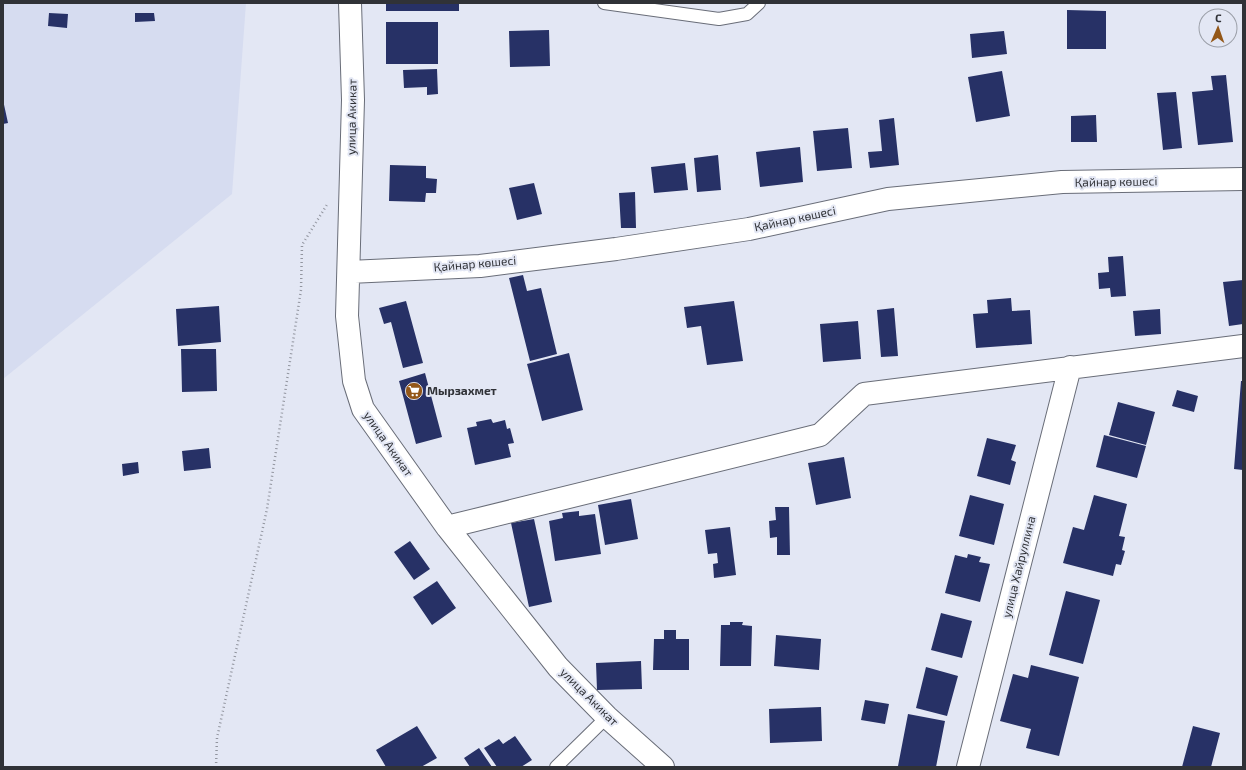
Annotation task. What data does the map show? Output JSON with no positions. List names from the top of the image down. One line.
{"streets":{"street":["улица Акикат","Қайнар көшесі","улица Хайруллина"]},"crossings":[["улица Акикат","Қайнар көшесі"]],"places":{"supermarket":["Мырзахмет"]},"north":"top"}
